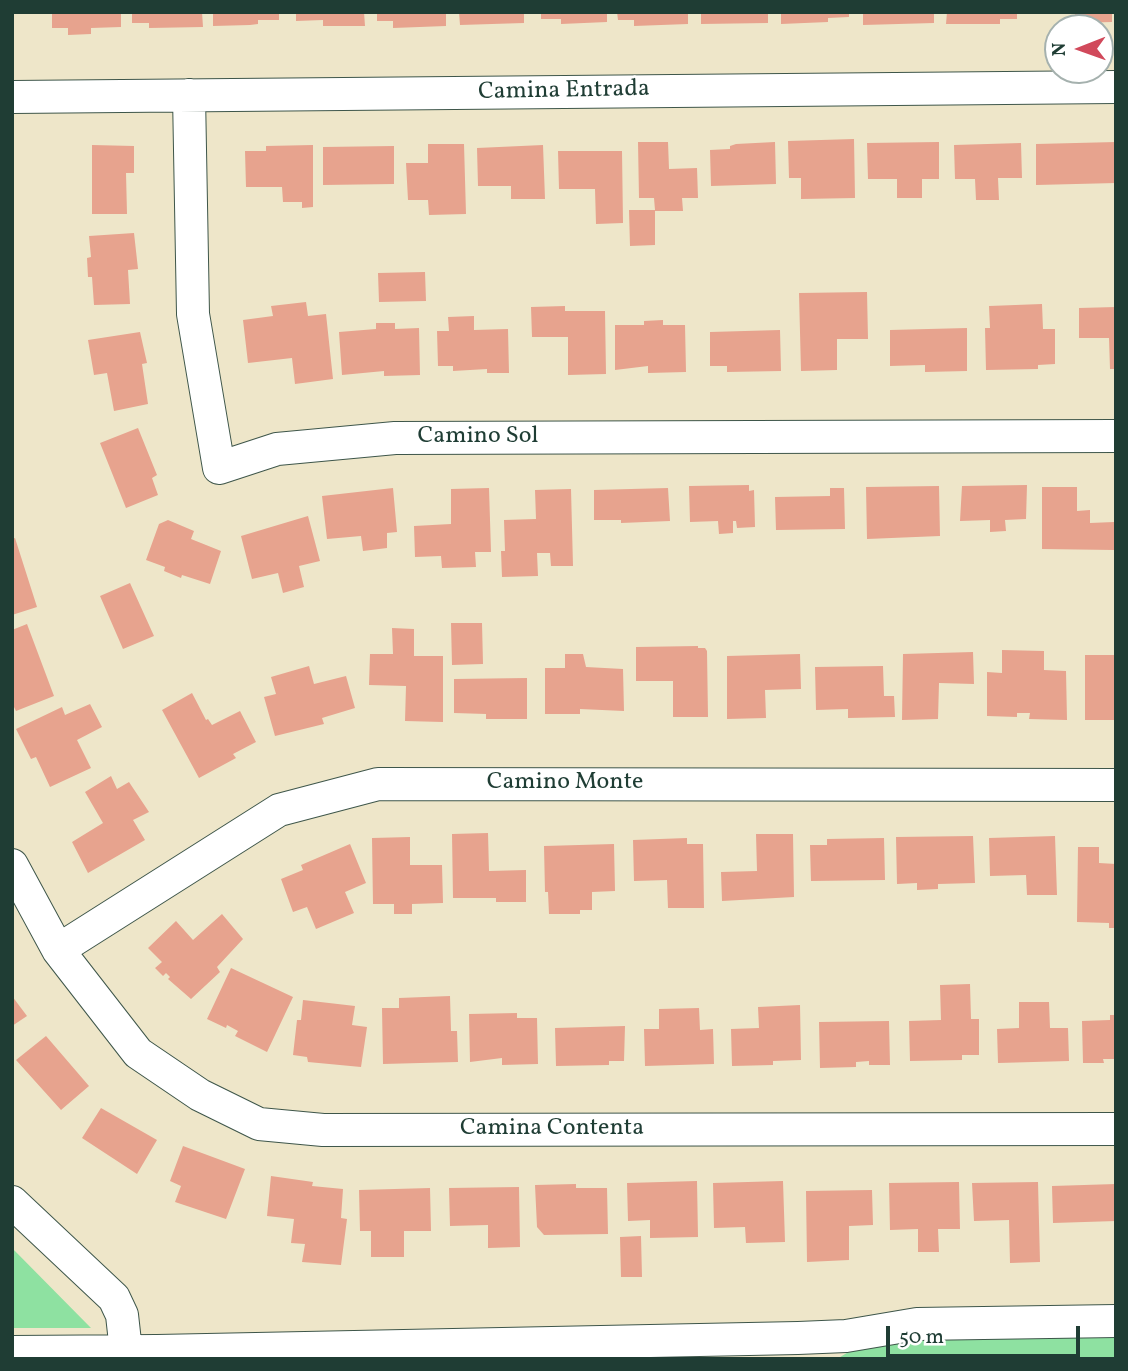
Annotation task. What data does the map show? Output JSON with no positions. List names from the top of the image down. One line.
{"streets":{"street":["Camina Entrada","Camino Sol","Camino Monte","Camina Contenta"]},"crossings":[["Camina Entrada","Camino Sol"],["Camino Monte","Camina Contenta"]],"scale_bar":"50 m","north":"left"}
